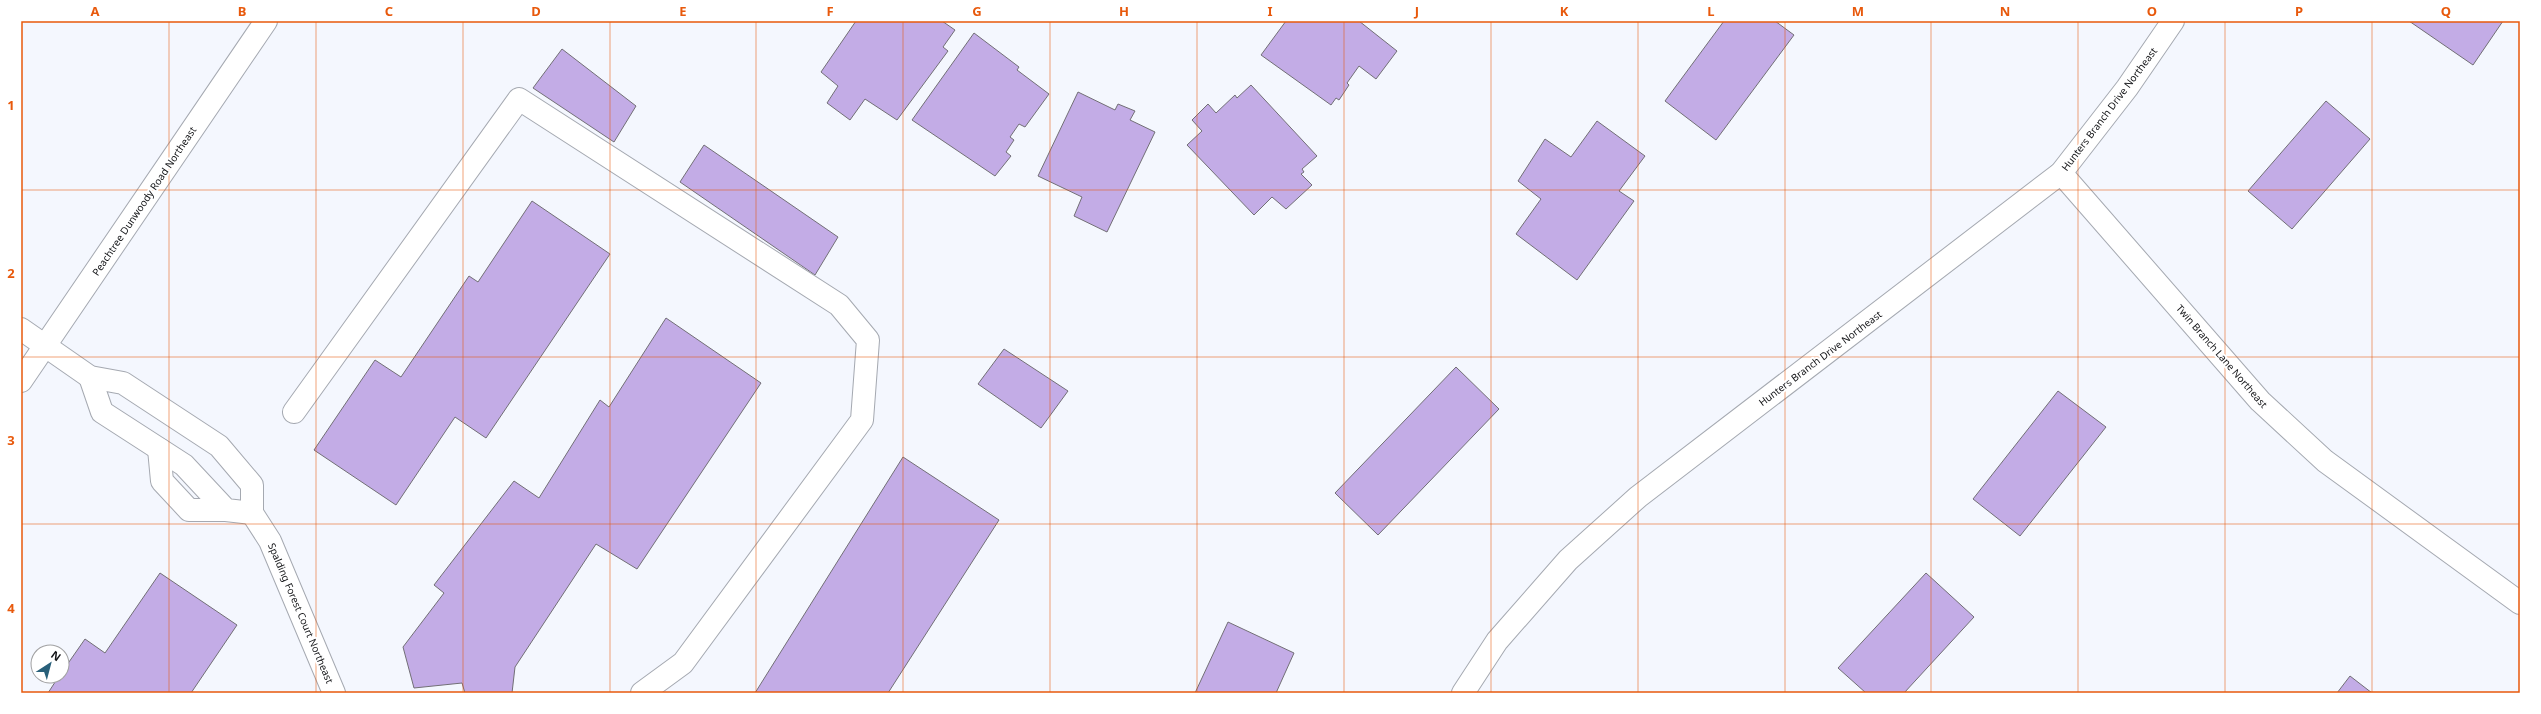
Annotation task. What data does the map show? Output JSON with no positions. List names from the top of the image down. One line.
{"streets":{"street":["Hunters Branch Drive Northeast","Peachtree Dunwoody Road Northeast","Twin Branch Lane Northeast","Spalding Forest Court Northeast"]},"crossings":[["Hunters Branch Drive Northeast","Twin Branch Lane Northeast"]],"north":"top right","grid":{"columns":["A","B","C","D","E","F","G","H","I","J","K","L","M","N","O","P","Q"],"rows":["1","2","3","4"]}}
